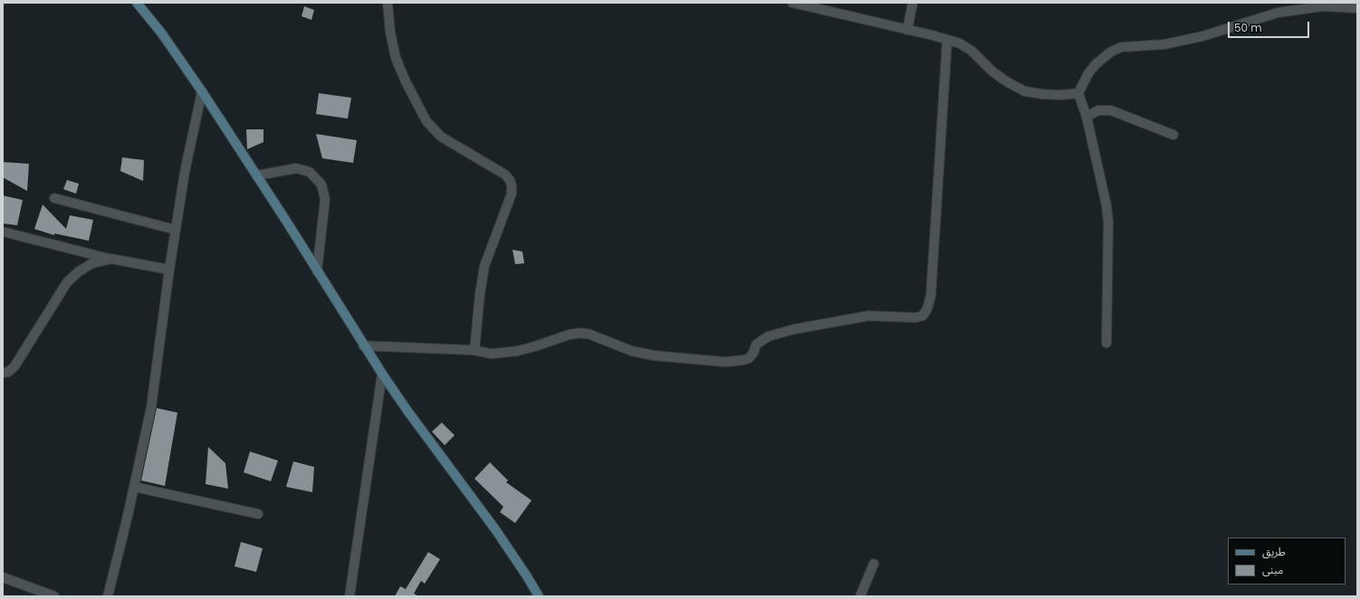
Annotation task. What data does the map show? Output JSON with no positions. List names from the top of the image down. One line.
{"legend":["طريق","مبنى"],"scale_bar":"50 m"}
